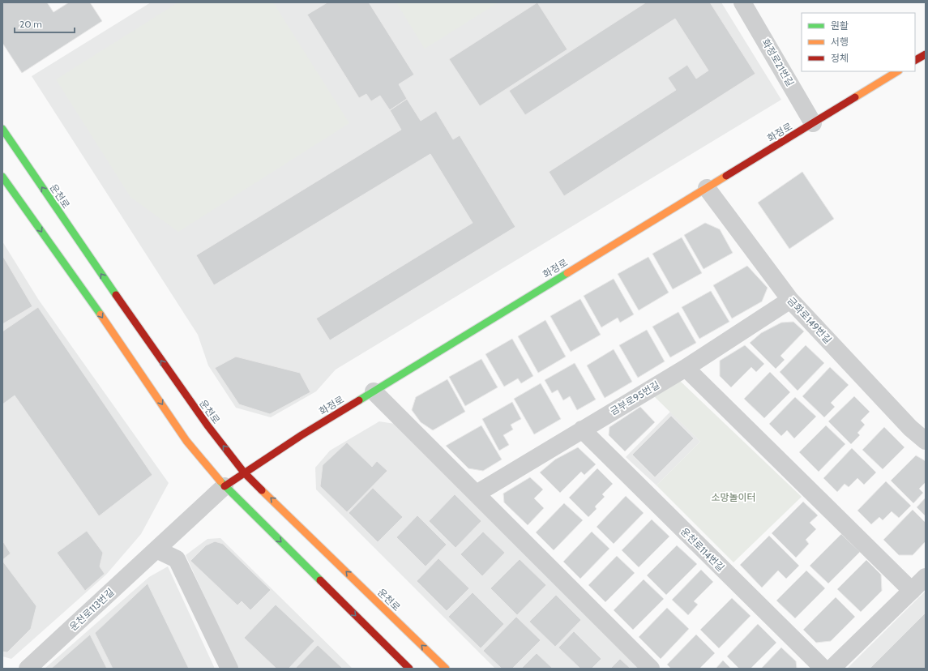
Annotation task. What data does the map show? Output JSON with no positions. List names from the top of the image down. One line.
{"streets":{"street":["화정로21번길","화정로","운천로","금화로149번길","금부로95번길","운천로114번길","운천로113번길"]},"crossings":[["화정로21번길","화정로"],["화정로","운천로"],["화정로","금화로149번길"],["화정로","운천로113번길"],["금화로149번길","금부로95번길"],["금부로95번길","운천로114번길"]],"parks":["소망놀이터"],"legend":["원활","서행","정체"],"scale_bar":"20 m"}
